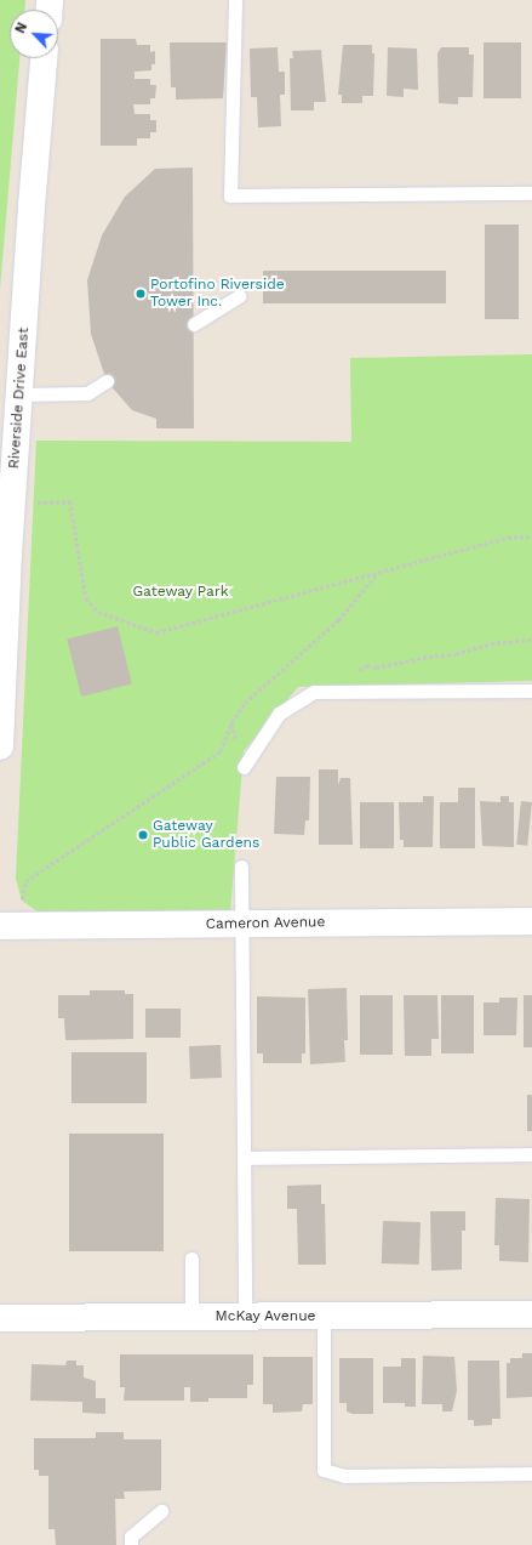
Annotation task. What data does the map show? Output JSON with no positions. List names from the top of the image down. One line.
{"streets":{"street":["Riverside Drive East","Cameron Avenue","McKay Avenue"]},"parks":["Gateway Park"],"places":["Portofino Riverside Tower Inc.","Gateway Public Gardens"],"north":"top left"}
